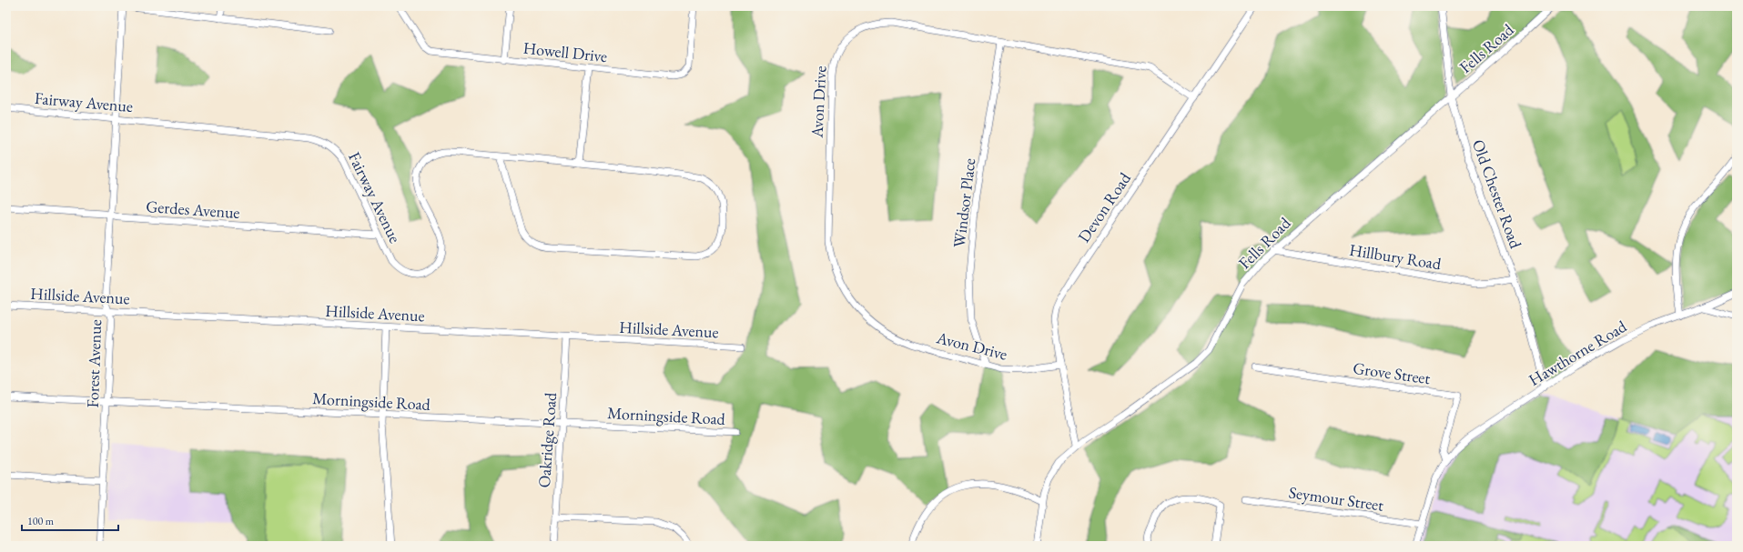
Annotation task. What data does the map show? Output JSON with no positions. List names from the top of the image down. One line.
{"streets":{"street":["Fells Road","Howell Drive","Fairway Avenue","Avon Drive","Old Chester Road","Windsor Place","Devon Road","Gerdes Avenue","Hillbury Road","Hillside Avenue","Hawthorne Road","Forest Avenue","Grove Street","Morningside Road","Oakridge Road","Seymour Street"]},"crossings":[["Fells Road","Old Chester Road"],["Fells Road","Devon Road"],["Fells Road","Hillbury Road"],["Fairway Avenue","Gerdes Avenue"],["Fairway Avenue","Forest Avenue"],["Avon Drive","Windsor Place"],["Avon Drive","Devon Road"],["Old Chester Road","Hillbury Road"],["Old Chester Road","Hawthorne Road"],["Gerdes Avenue","Forest Avenue"],["Hillside Avenue","Forest Avenue"],["Hillside Avenue","Oakridge Road"],["Hawthorne Road","Grove Street"],["Hawthorne Road","Seymour Street"],["Forest Avenue","Morningside Road"],["Morningside Road","Oakridge Road"]],"scale_bar":"100 m"}
